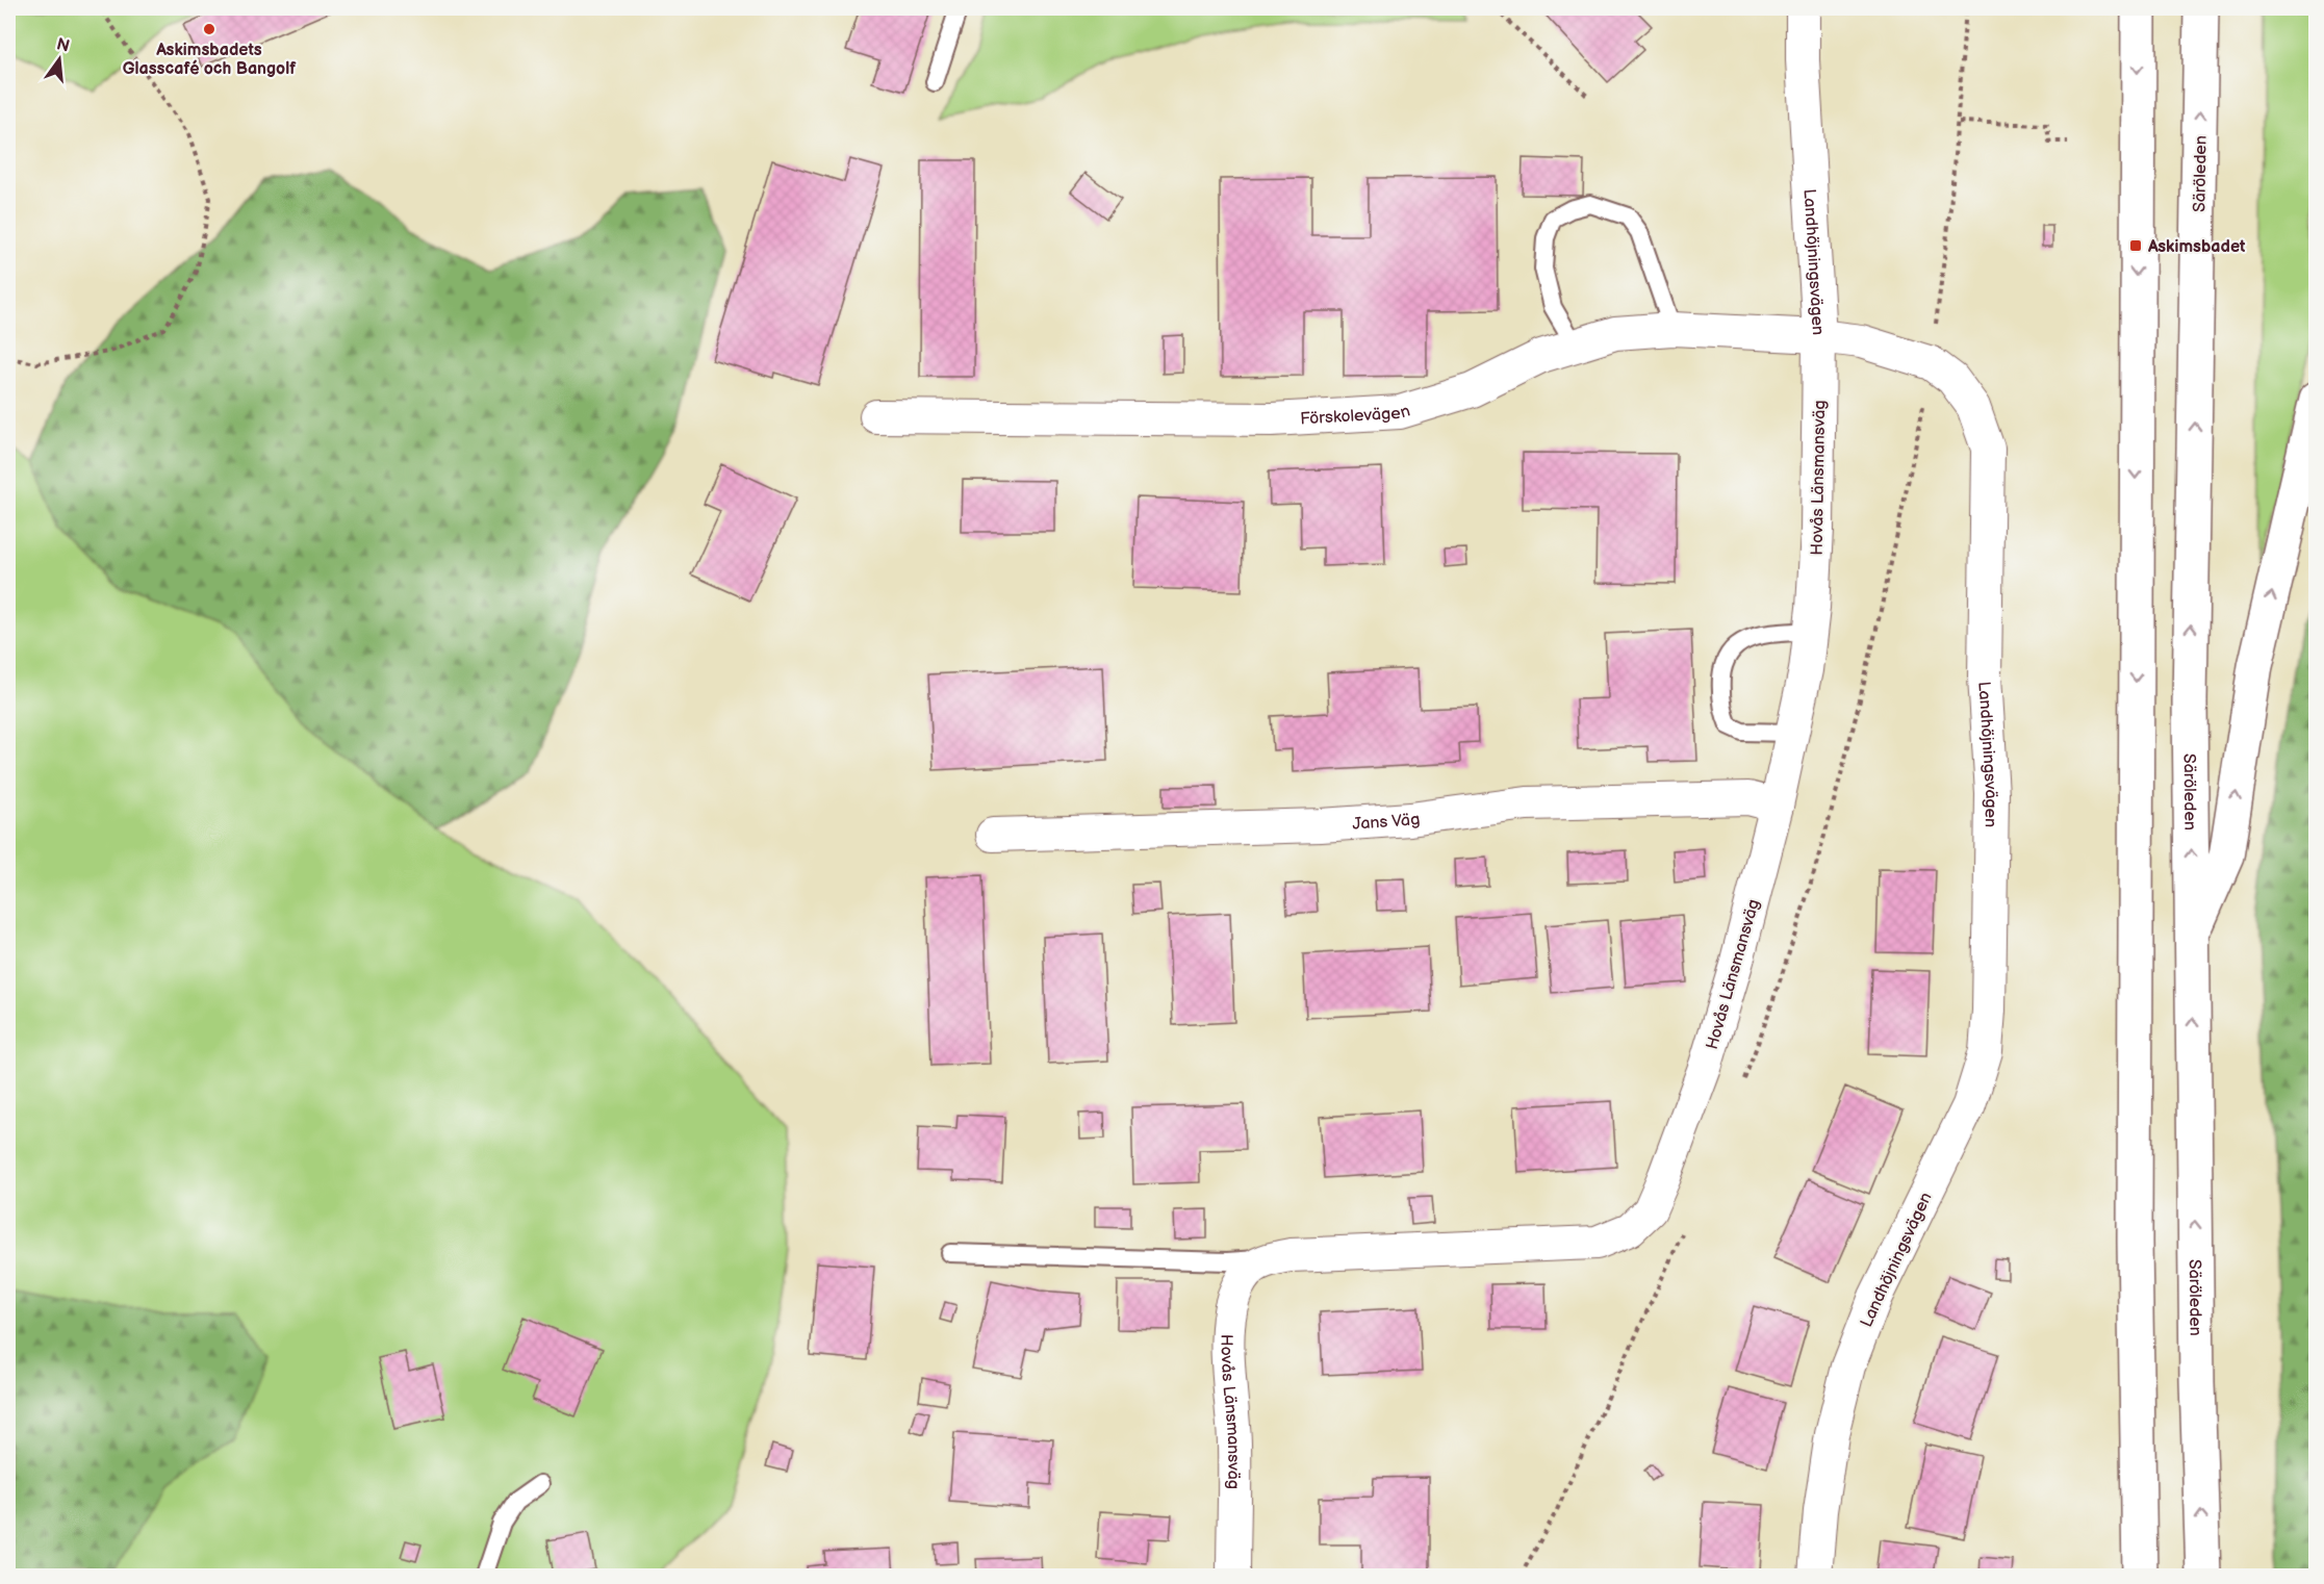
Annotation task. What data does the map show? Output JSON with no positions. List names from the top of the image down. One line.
{"streets":{"main road":["Säröleden"],"street":["Landhöjningsvägen","Förskolevägen","Hovås Länsmansväg","Jans Väg"]},"crossings":[["Landhöjningsvägen","Förskolevägen"],["Landhöjningsvägen","Hovås Länsmansväg"],["Förskolevägen","Hovås Länsmansväg"],["Hovås Länsmansväg","Jans Väg"]],"places":{"other":["Askimsbadets Glasscafé och Bangolf"],"transit":["Askimsbadet"]},"north":"top"}
